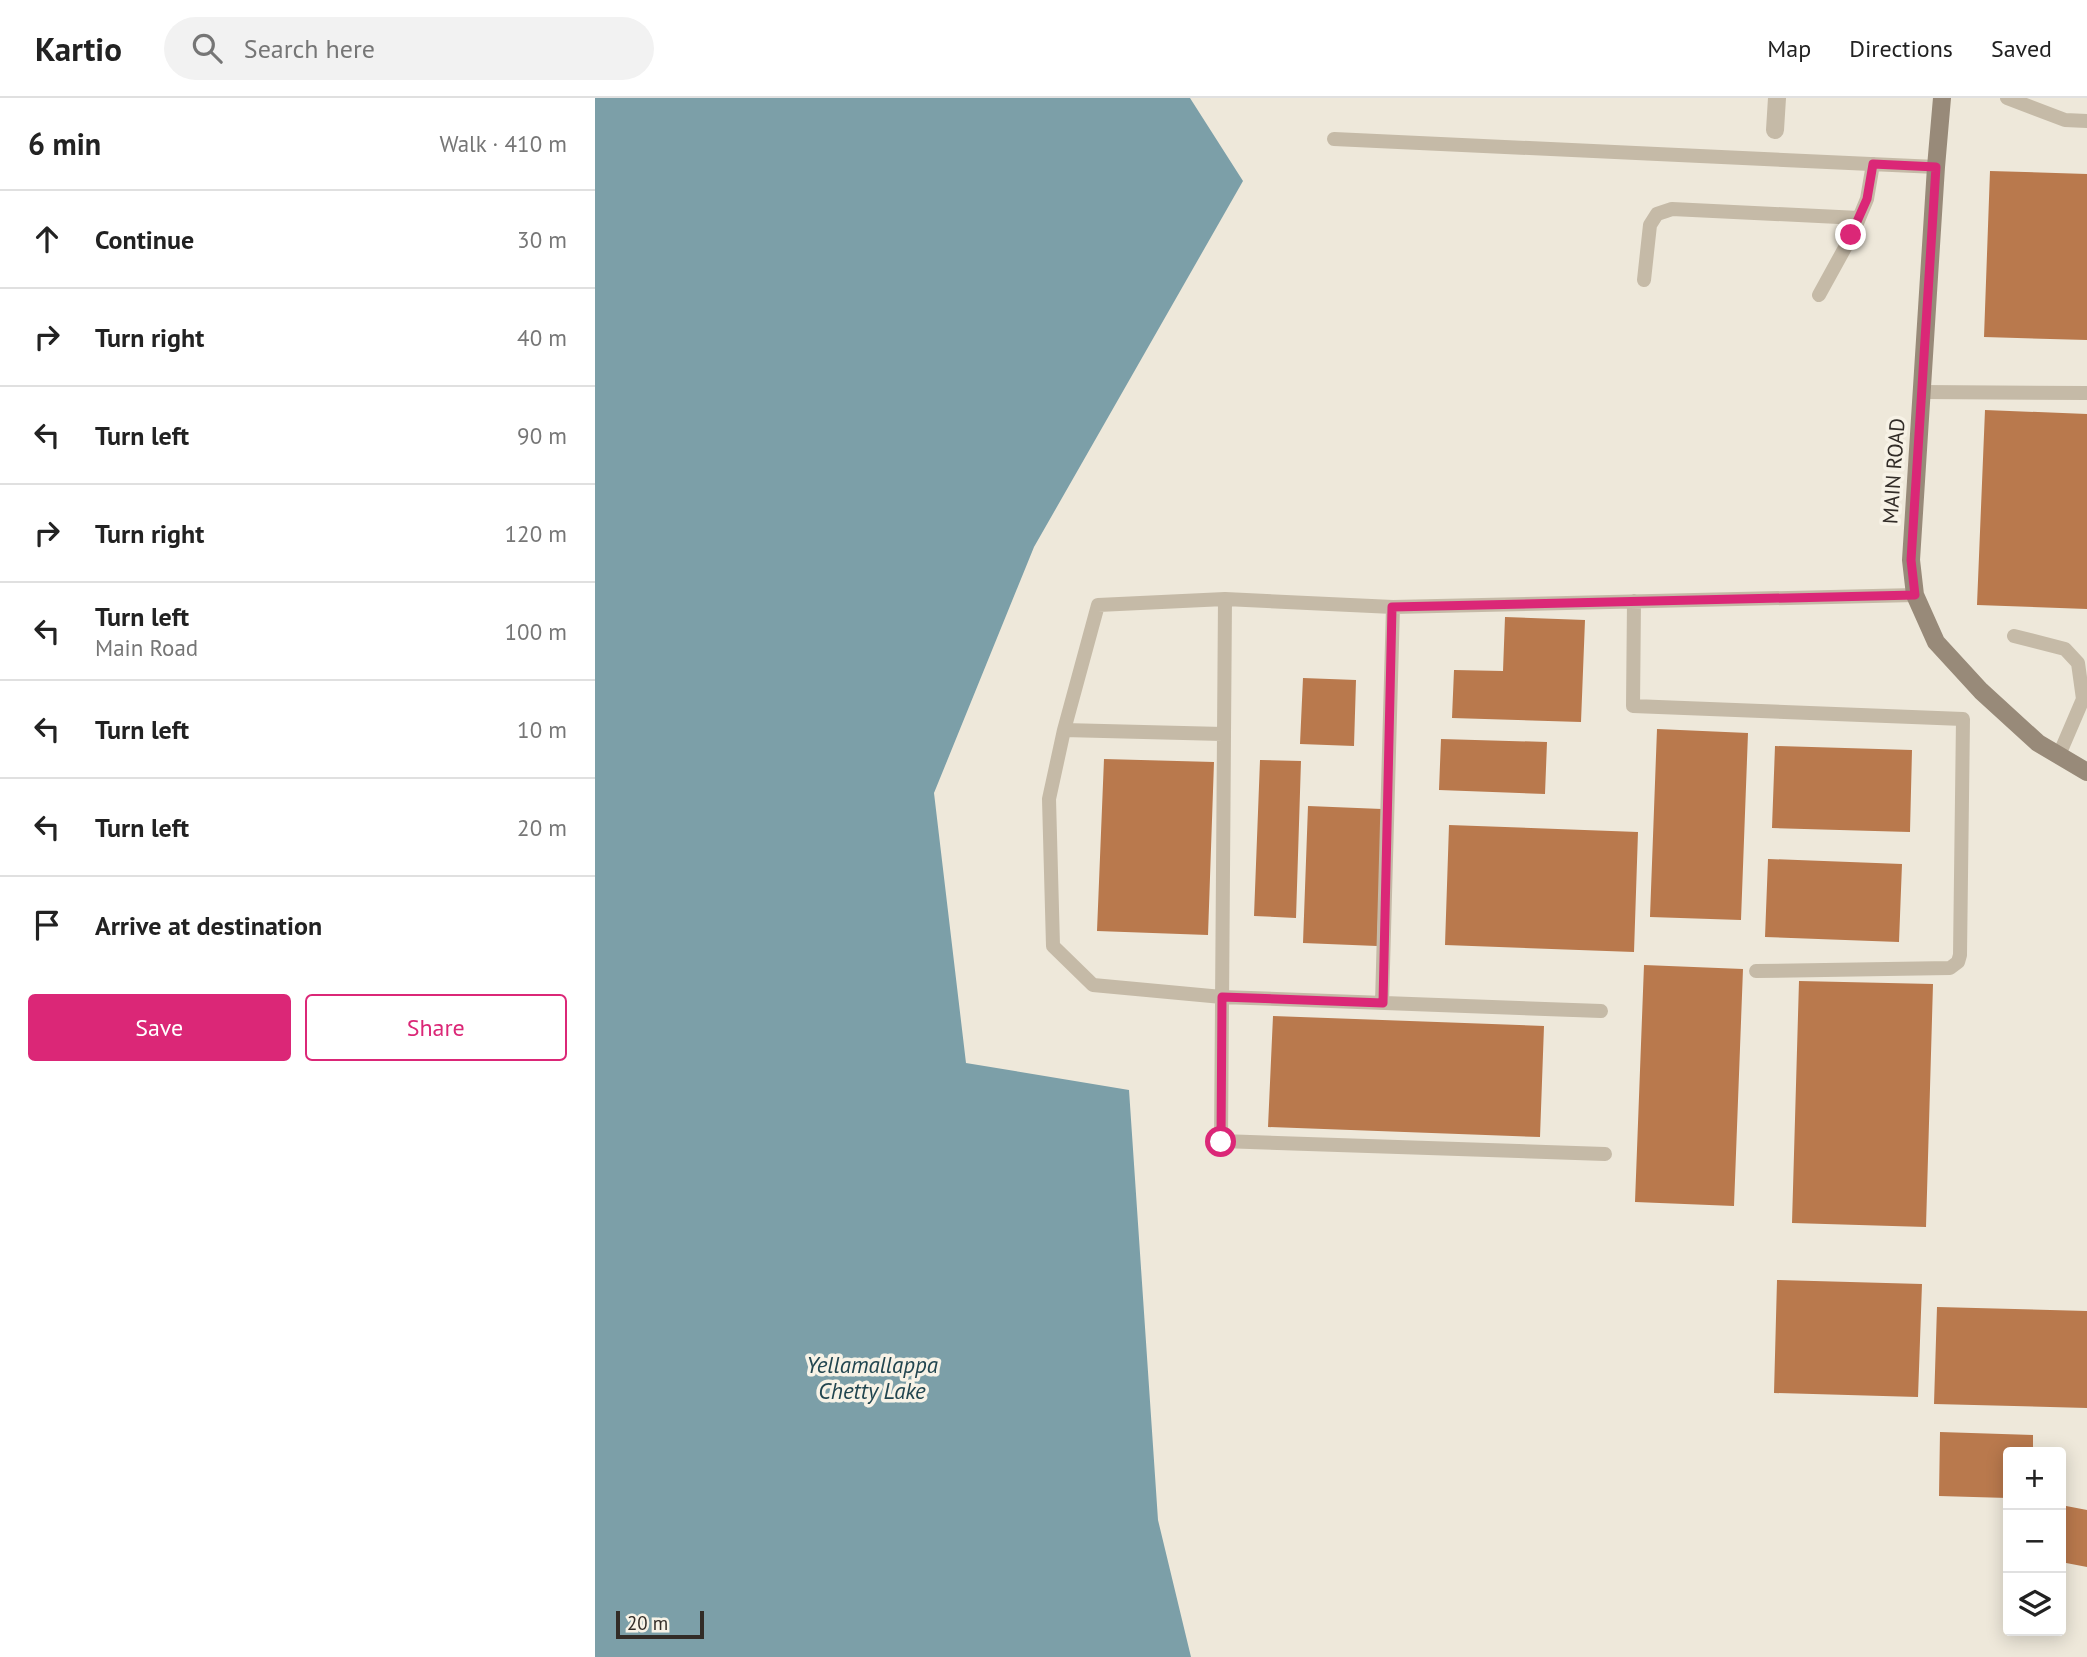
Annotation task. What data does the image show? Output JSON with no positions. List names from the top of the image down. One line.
{"streets":{"street":["MAIN ROAD"]},"water":["Yellamallappa Chetty Lake"],"scale_bar":"20 m","page":{"header":"Kartio","search":"Search here","nav":["Map","Directions","Saved"],"heading":["6 min","Walk · 410 m"],"list":[["Continue","30 m"],["Turn right","40 m"],["Turn left","90 m"],["Turn right","120 m"],["Turn left","Main Road","100 m"],["Turn left","10 m"],["Turn left","20 m"],"Arrive at destination"],"buttons":["Save","Share"],"map_buttons":["+","−"],"scale":"20 m"}}
